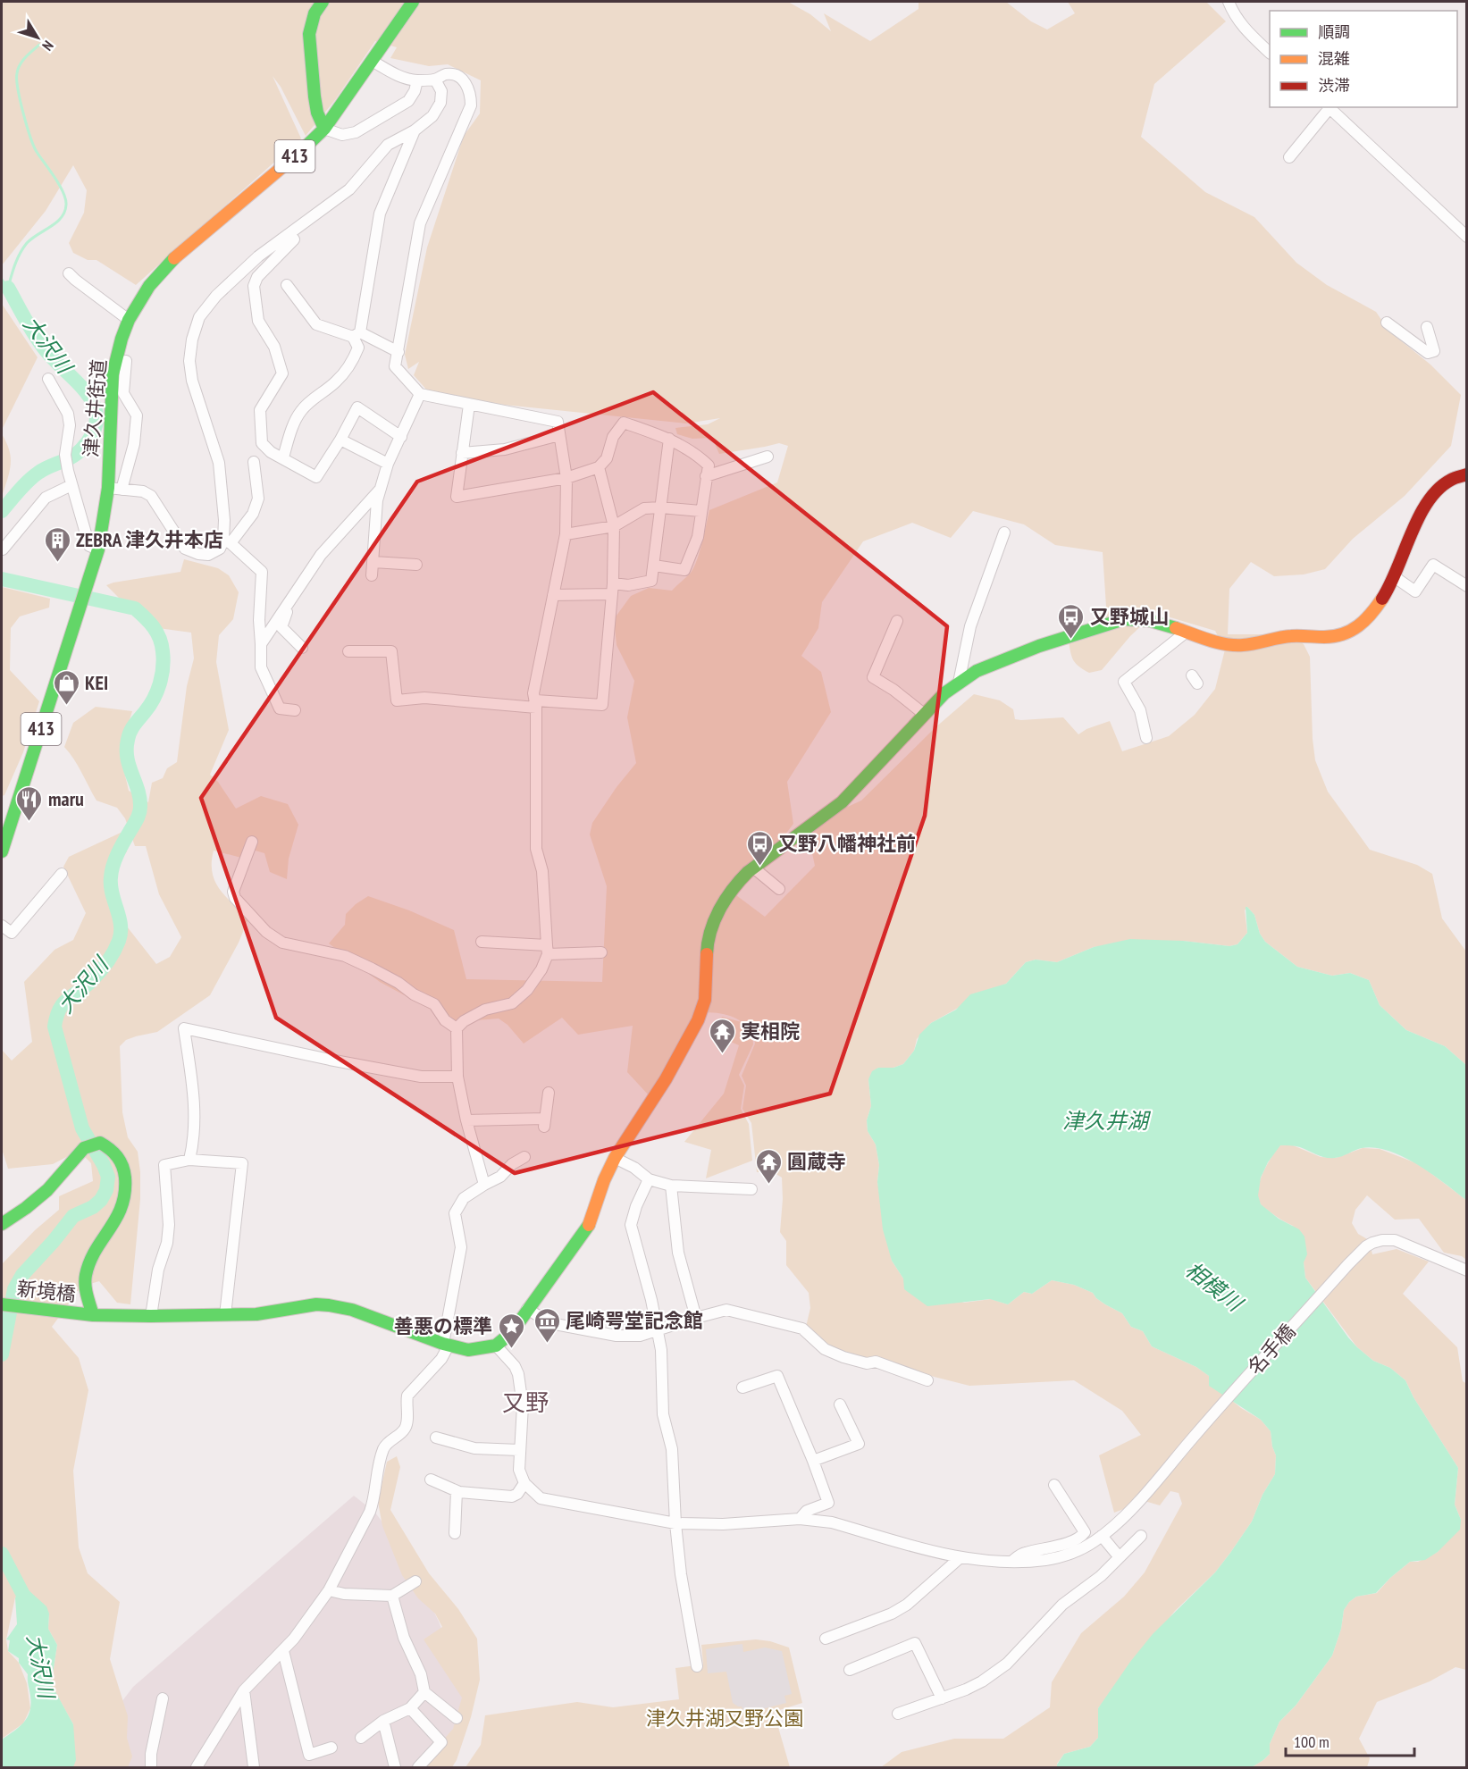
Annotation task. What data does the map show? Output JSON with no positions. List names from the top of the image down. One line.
{"streets":{"main road":["413","津久井街道","新境橋"],"street":["名手橋"]},"districts":["又野"],"water":["大沢川","津久井湖","相模川"],"parks":["津久井湖又野公園"],"places":{"building":["ZEBRA 津久井本店"],"bus stop":["又野城山","又野八幡神社前"],"shop":["KEI"],"restaurant":["maru"],"temple":["実相院","圓蔵寺"],"museum":["尾崎咢堂記念館"],"place":["善悪の標準"]},"legend":["順調","混雑","渋滞"],"scale_bar":"100 m","north":"bottom right"}
